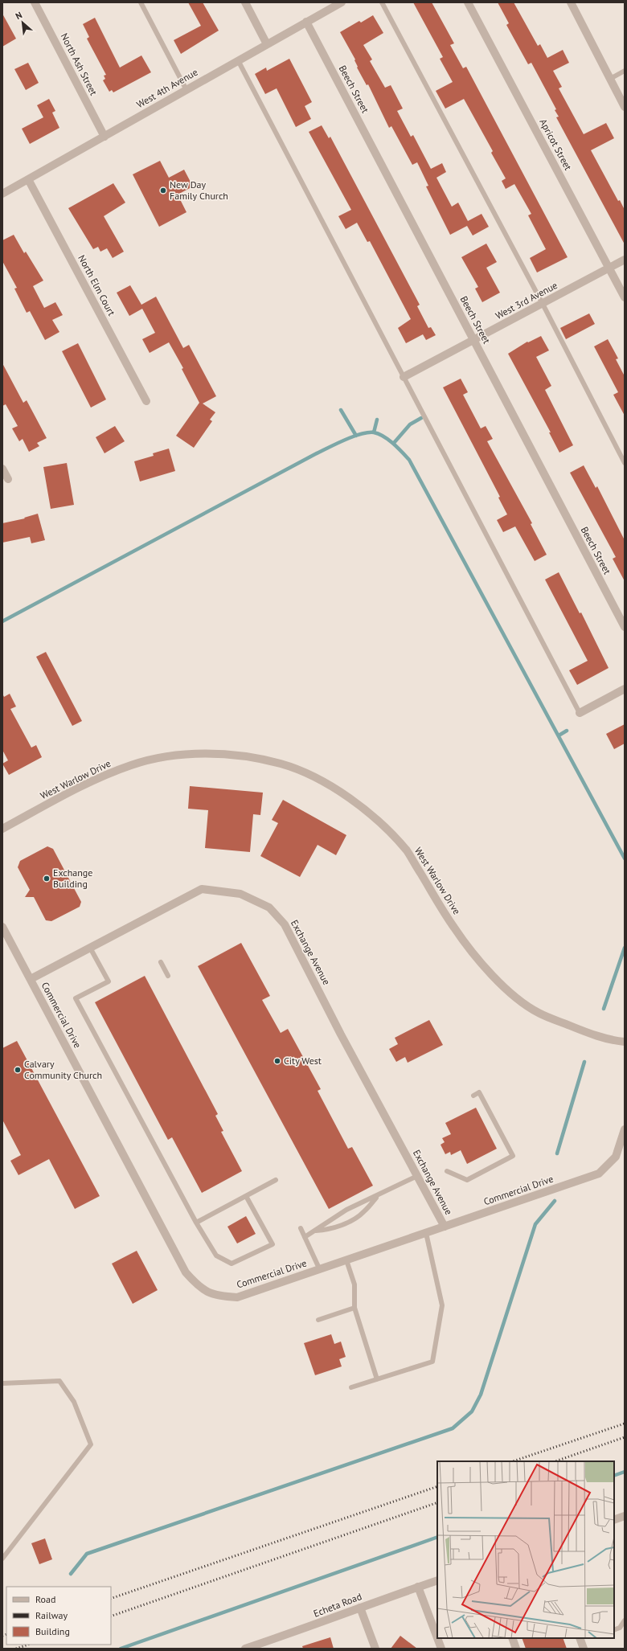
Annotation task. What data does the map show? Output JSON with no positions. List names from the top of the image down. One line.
{"streets":{"street":["North Ash Street","West 4th Avenue","Beech Street","Apricot Street","North Elm Court","West 3rd Avenue","West Warlow Drive","Exchange Avenue","Commercial Drive","Echeta Road"]},"crossings":[["North Ash Street","West 4th Avenue"],["West 4th Avenue","Beech Street"],["West 4th Avenue","North Elm Court"],["Beech Street","West 3rd Avenue"],["Apricot Street","West 3rd Avenue"],["Exchange Avenue","Commercial Drive"]],"places":["New Day Family Church","Exchange Building","City West","Calvary Community Church"],"legend":["Road","Railway","Building"],"north":"top left"}
